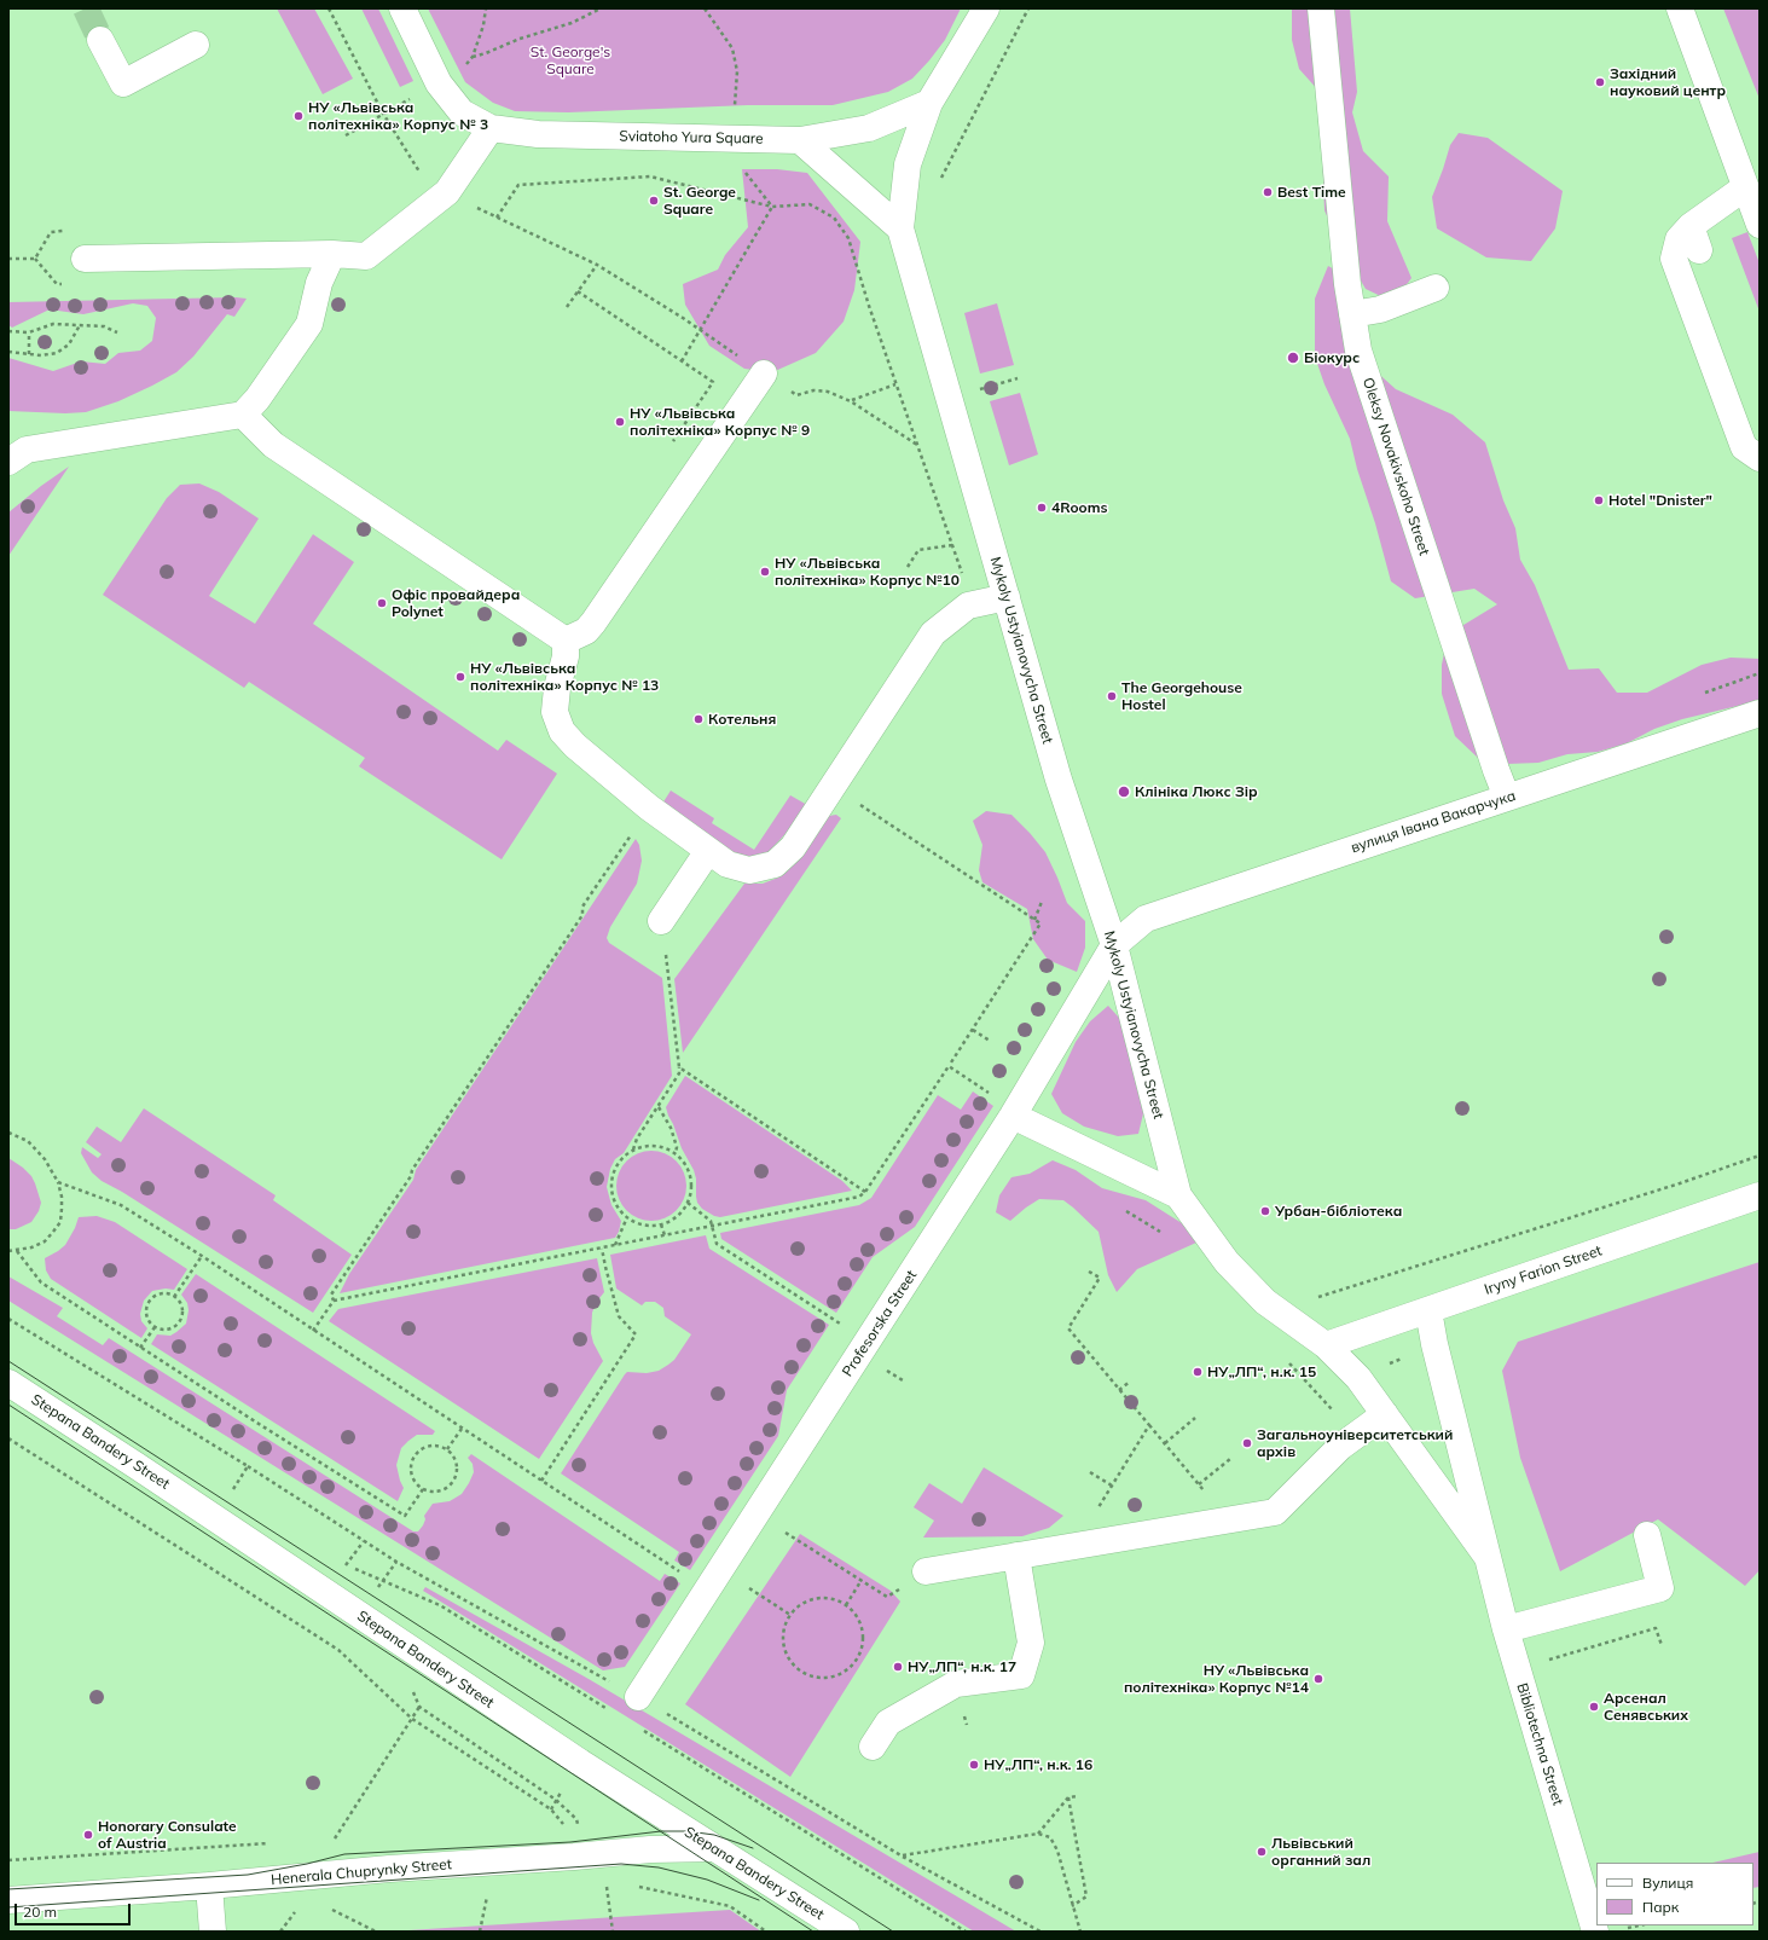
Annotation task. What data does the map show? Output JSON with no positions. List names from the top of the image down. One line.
{"streets":{"street":["Sviatoho Yura Square","Oleksy Novakivskoho Street","Mykoly Ustyianovycha Street","вулиця Івана Вакарчука","Iryny Farion Street","Profesorska Street","Stepana Bandery Street","Bibliotechna Street","Henerala Chuprynky Street"]},"crossings":[["Sviatoho Yura Square","Mykoly Ustyianovycha Street"],["Oleksy Novakivskoho Street","вулиця Івана Вакарчука"],["Mykoly Ustyianovycha Street","вулиця Івана Вакарчука"],["Mykoly Ustyianovycha Street","Iryny Farion Street"],["Mykoly Ustyianovycha Street","Profesorska Street"],["Mykoly Ustyianovycha Street","Bibliotechna Street"],["вулиця Івана Вакарчука","Profesorska Street"],["Iryny Farion Street","Bibliotechna Street"],["Stepana Bandery Street","Henerala Chuprynky Street"]],"parks":["St. George's Square"],"places":["Західний науковий центр","НУ «Львівська політехніка» Корпус № 3","Best Time","St. George Square","Біокурс","НУ «Львівська політехніка» Корпус № 9","Hotel \"Dnister\"","4Rooms","НУ «Львівська політехніка» Корпус №10","Офіс провайдера Polynet","НУ «Львівська політехніка» Корпус № 13","The Georgehouse Hostel","Котельня","Клініка Люкс Зір","Урбан-бібліотека","НУ„ЛП“, н.к. 15","Загальноуніверситетський архів","НУ„ЛП“, н.к. 17","НУ «Львівська політехніка» Корпус №14","Арсенал Сенявських","НУ„ЛП“, н.к. 16","Honorary Consulate of Austria","Львівський органний зал"],"legend":["Вулиця","Парк"],"scale_bar":"20 m"}
